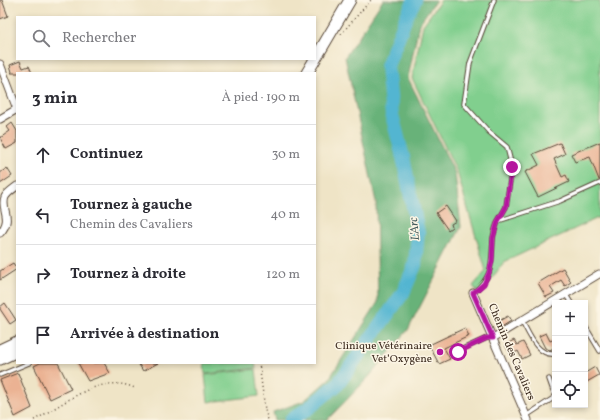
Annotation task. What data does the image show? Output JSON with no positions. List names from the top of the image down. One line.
{"streets":{"street":["Chemin des Cavaliers"]},"water":["L'Arc"],"places":["Clinique Vétérinaire Vet’Oxygène"],"page":{"search":"Rechercher","heading":["3 min","À pied · 190 m"],"list":[["Continuez","30 m"],["Tournez à gauche","Chemin des Cavaliers","40 m"],["Tournez à droite","120 m"],"Arrivée à destination"],"map_buttons":["+","−"]}}
